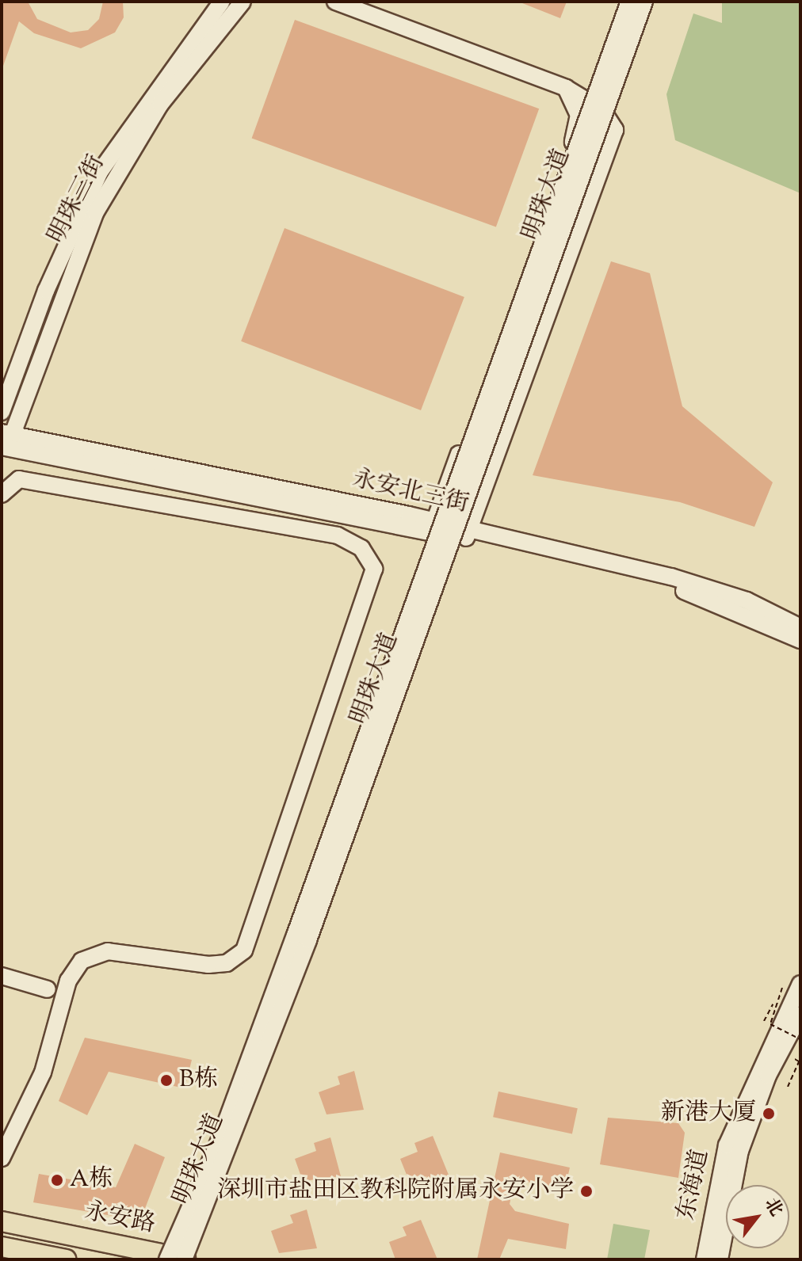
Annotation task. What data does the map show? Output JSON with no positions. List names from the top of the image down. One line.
{"streets":{"main road":["永安路"],"street":["明珠大道","明珠三街","永安北三街","东海道"]},"crossings":[["明珠大道","永安北三街"],["明珠三街","永安北三街"]],"places":["B栋","新港大厦","A栋","深圳市盐田区教科院附属永安小学"],"north":"top right"}
